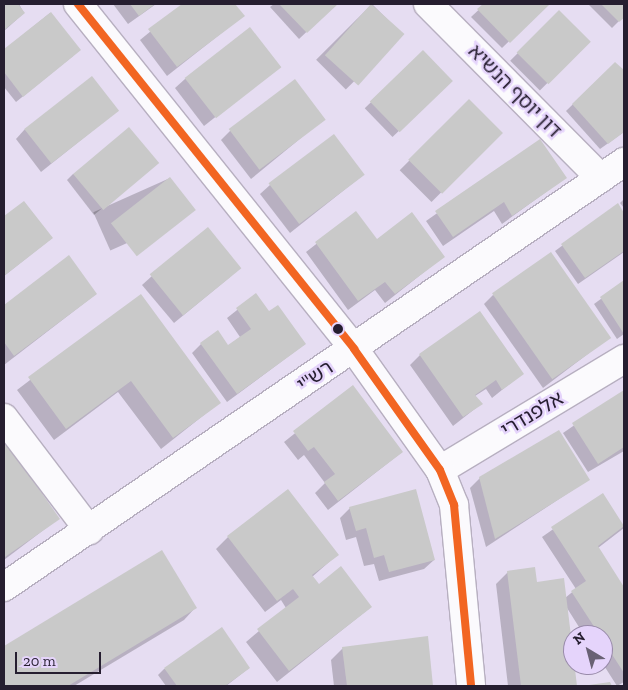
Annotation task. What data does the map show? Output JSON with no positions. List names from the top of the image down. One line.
{"streets":{"street":["דון יוסף הנשיא","רש\"י","אלפנדרי"]},"crossings":[["דון יוסף הנשיא","רש\"י"]],"scale_bar":"20 m","north":"top left"}
